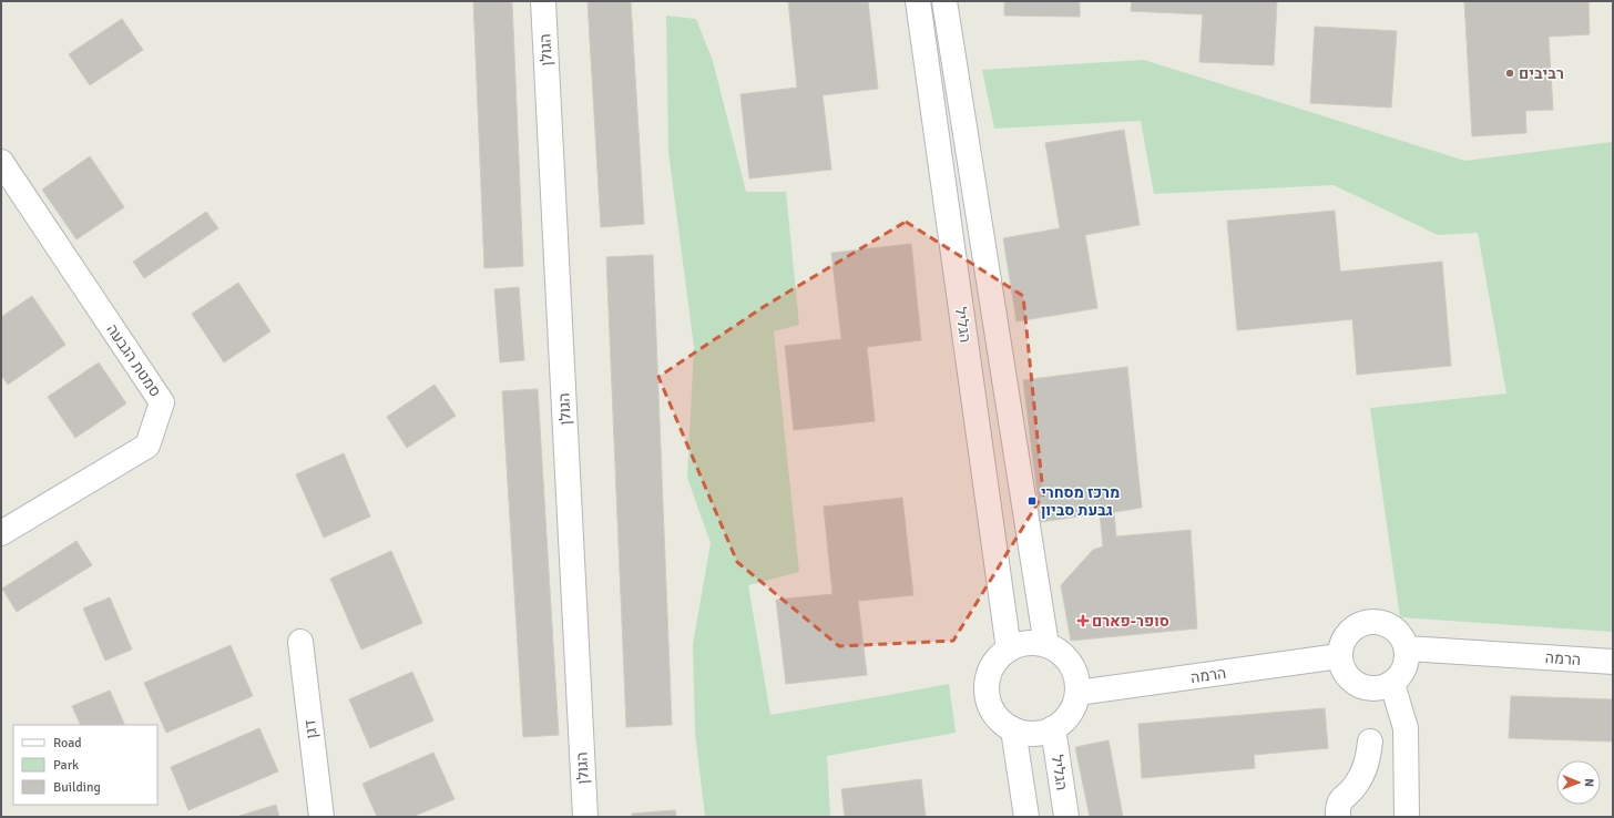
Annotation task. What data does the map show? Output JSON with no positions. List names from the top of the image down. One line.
{"streets":{"street":["הגולן","הגליל","סמטת הגבעה","הרמה","דגן"]},"crossings":[["הגליל","הרמה"]],"places":{"other":["רביבים"],"transit":["מרכז מסחרי גבעת סביון"],"health":["סופר-פארם"]},"legend":["Road","Park","Building"],"north":"right"}
